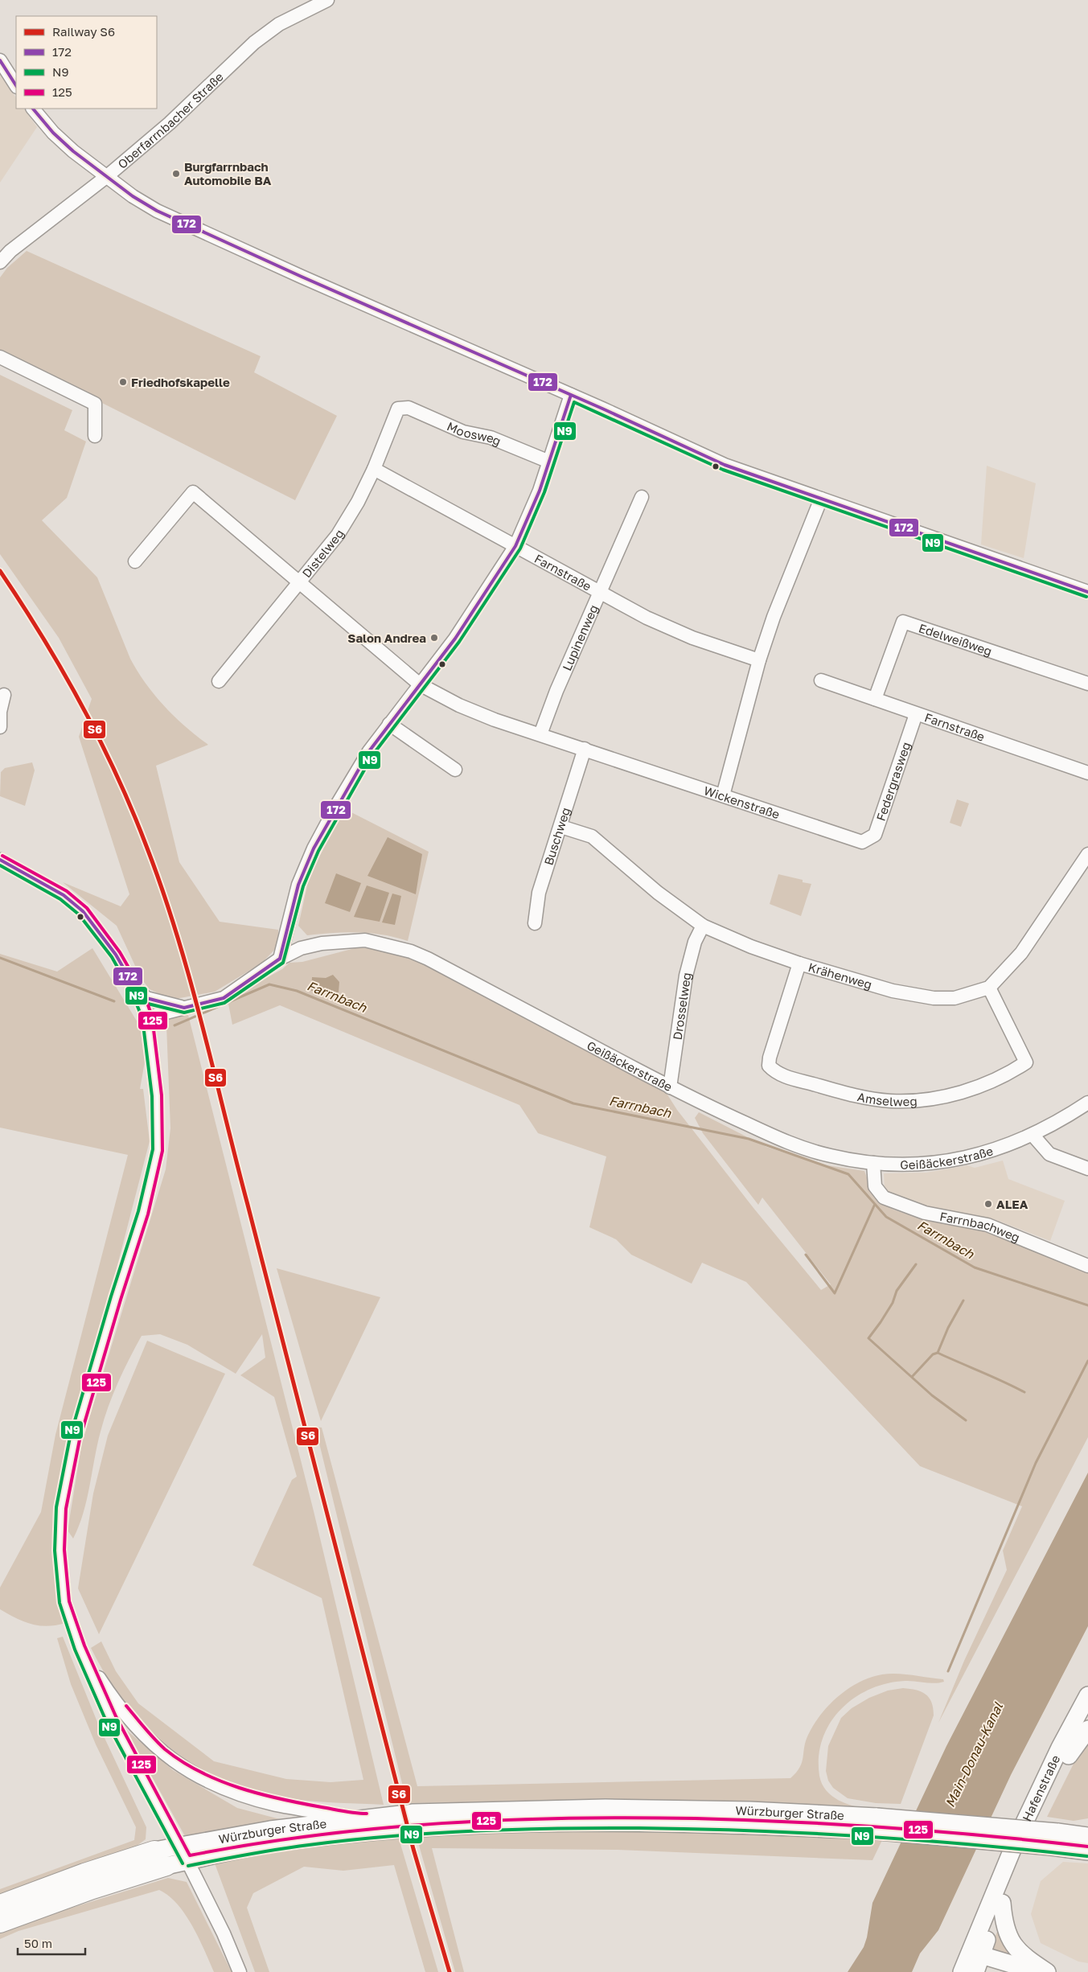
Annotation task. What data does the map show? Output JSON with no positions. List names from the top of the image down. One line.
{"streets":{"main road":["Hafenstraße","Würzburger Straße"],"street":["Oberfarrnbacher Straße","Moosweg","Distelweg","Farnstraße","Lupinenweg","Edelweißweg","Federgrasweg","Wickenstraße","Buschweg","Krähenweg","Drosselweg","Geißäckerstraße","Amselweg","Farrnbachweg"]},"crossings":[["Moosweg","Distelweg"],["Distelweg","Farnstraße"],["Distelweg","Wickenstraße"],["Farnstraße","Lupinenweg"],["Farnstraße","Edelweißweg"],["Farnstraße","Federgrasweg"],["Lupinenweg","Wickenstraße"],["Federgrasweg","Wickenstraße"],["Wickenstraße","Buschweg"],["Buschweg","Krähenweg"],["Krähenweg","Drosselweg"],["Krähenweg","Amselweg"],["Drosselweg","Geißäckerstraße"],["Geißäckerstraße","Farrnbachweg"]],"water":["Farrnbach","Main-Donau-Kanal"],"places":["Burgfarrnbach Automobile BA","Friedhofskapelle","Salon Andrea","ALEA"],"lines":["transit line 172","transit line N9","rail line S6","transit line 125"],"legend":["Railway S6","172","N9","125"],"scale_bar":"50 m"}
